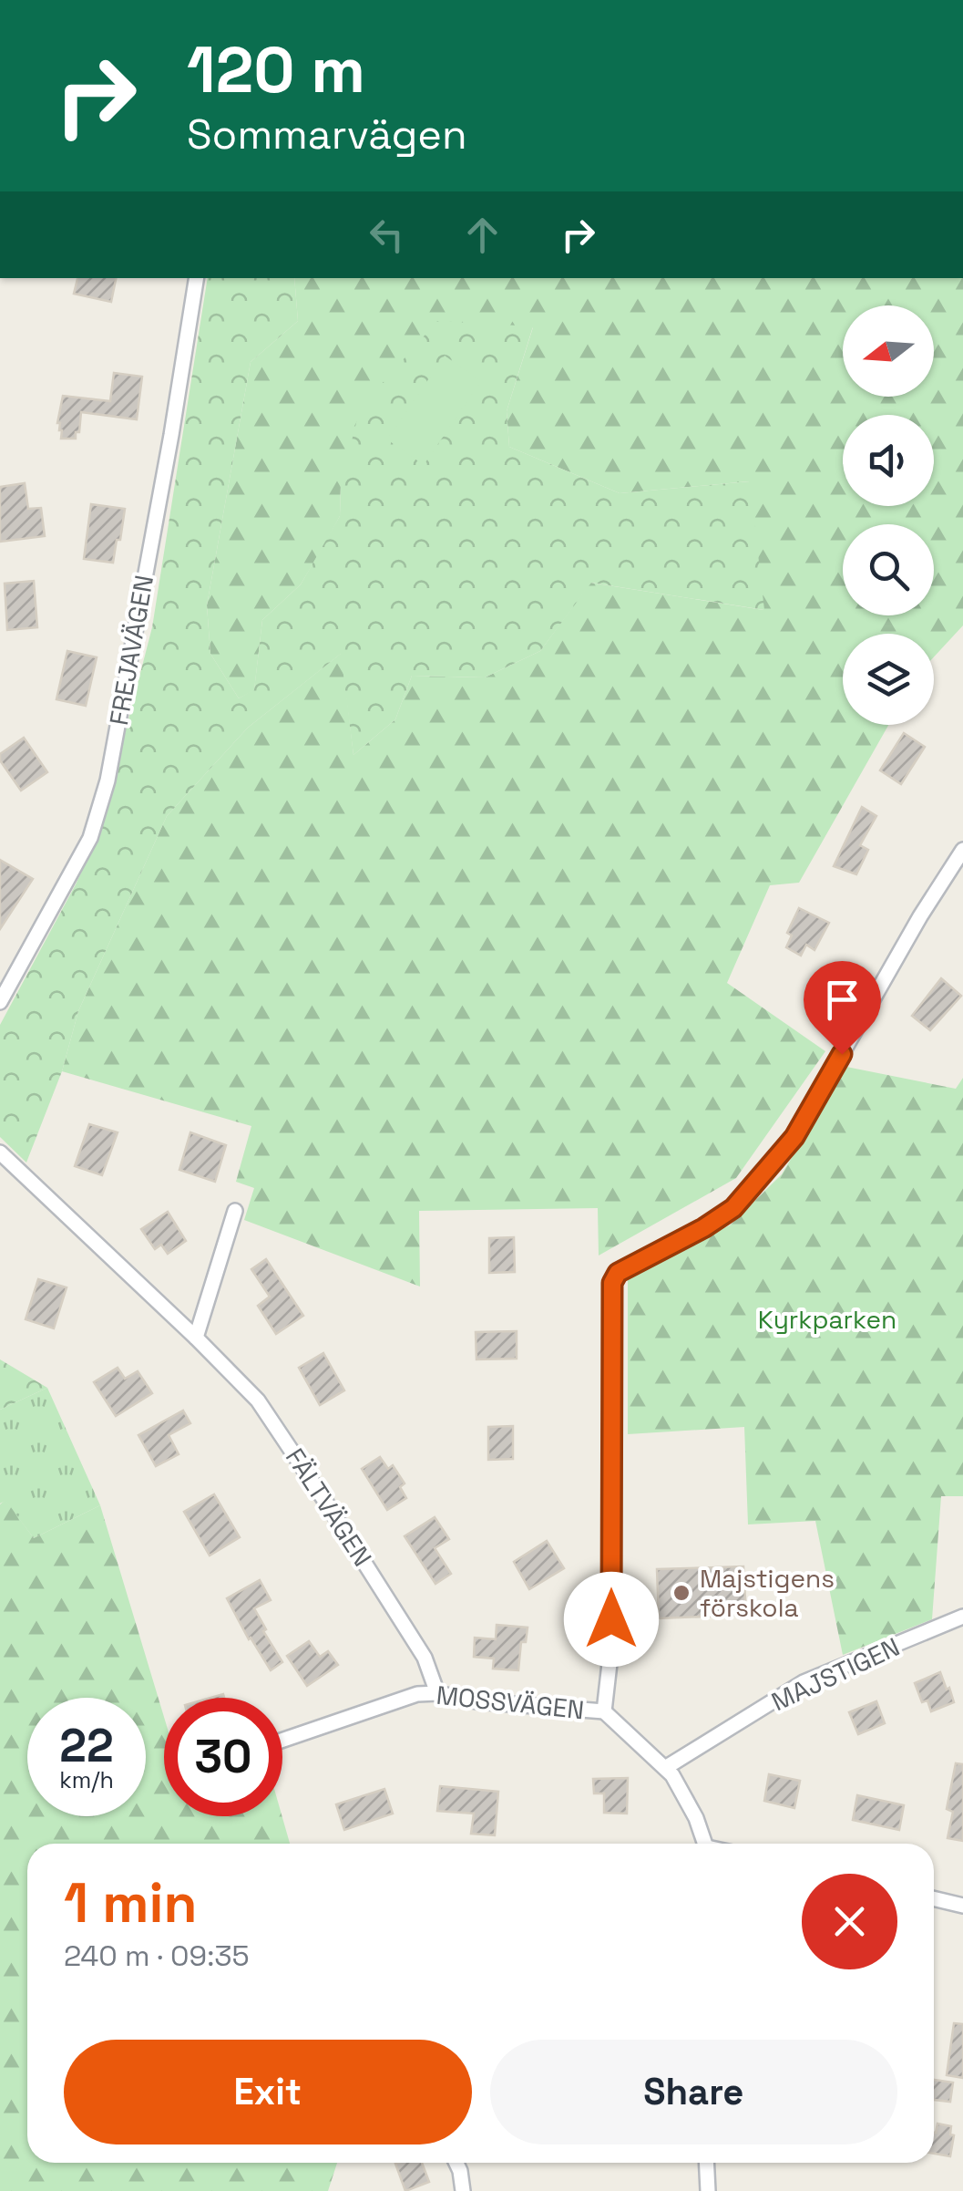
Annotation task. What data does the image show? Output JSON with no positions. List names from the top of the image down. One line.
{"streets":{"street":["FREJAVÄGEN","FÄLTVÄGEN","MAJSTIGEN","MOSSVÄGEN"]},"crossings":[["FÄLTVÄGEN","MOSSVÄGEN"]],"parks":["Kyrkparken"],"places":["Majstigens förskola"],"north":"left","page":{"turn":["120 m","Sommarvägen"],"speed":"22 km/h","limit":"30","heading":["1 min","240 m · 09:35"],"buttons":["Exit","Share"]}}
